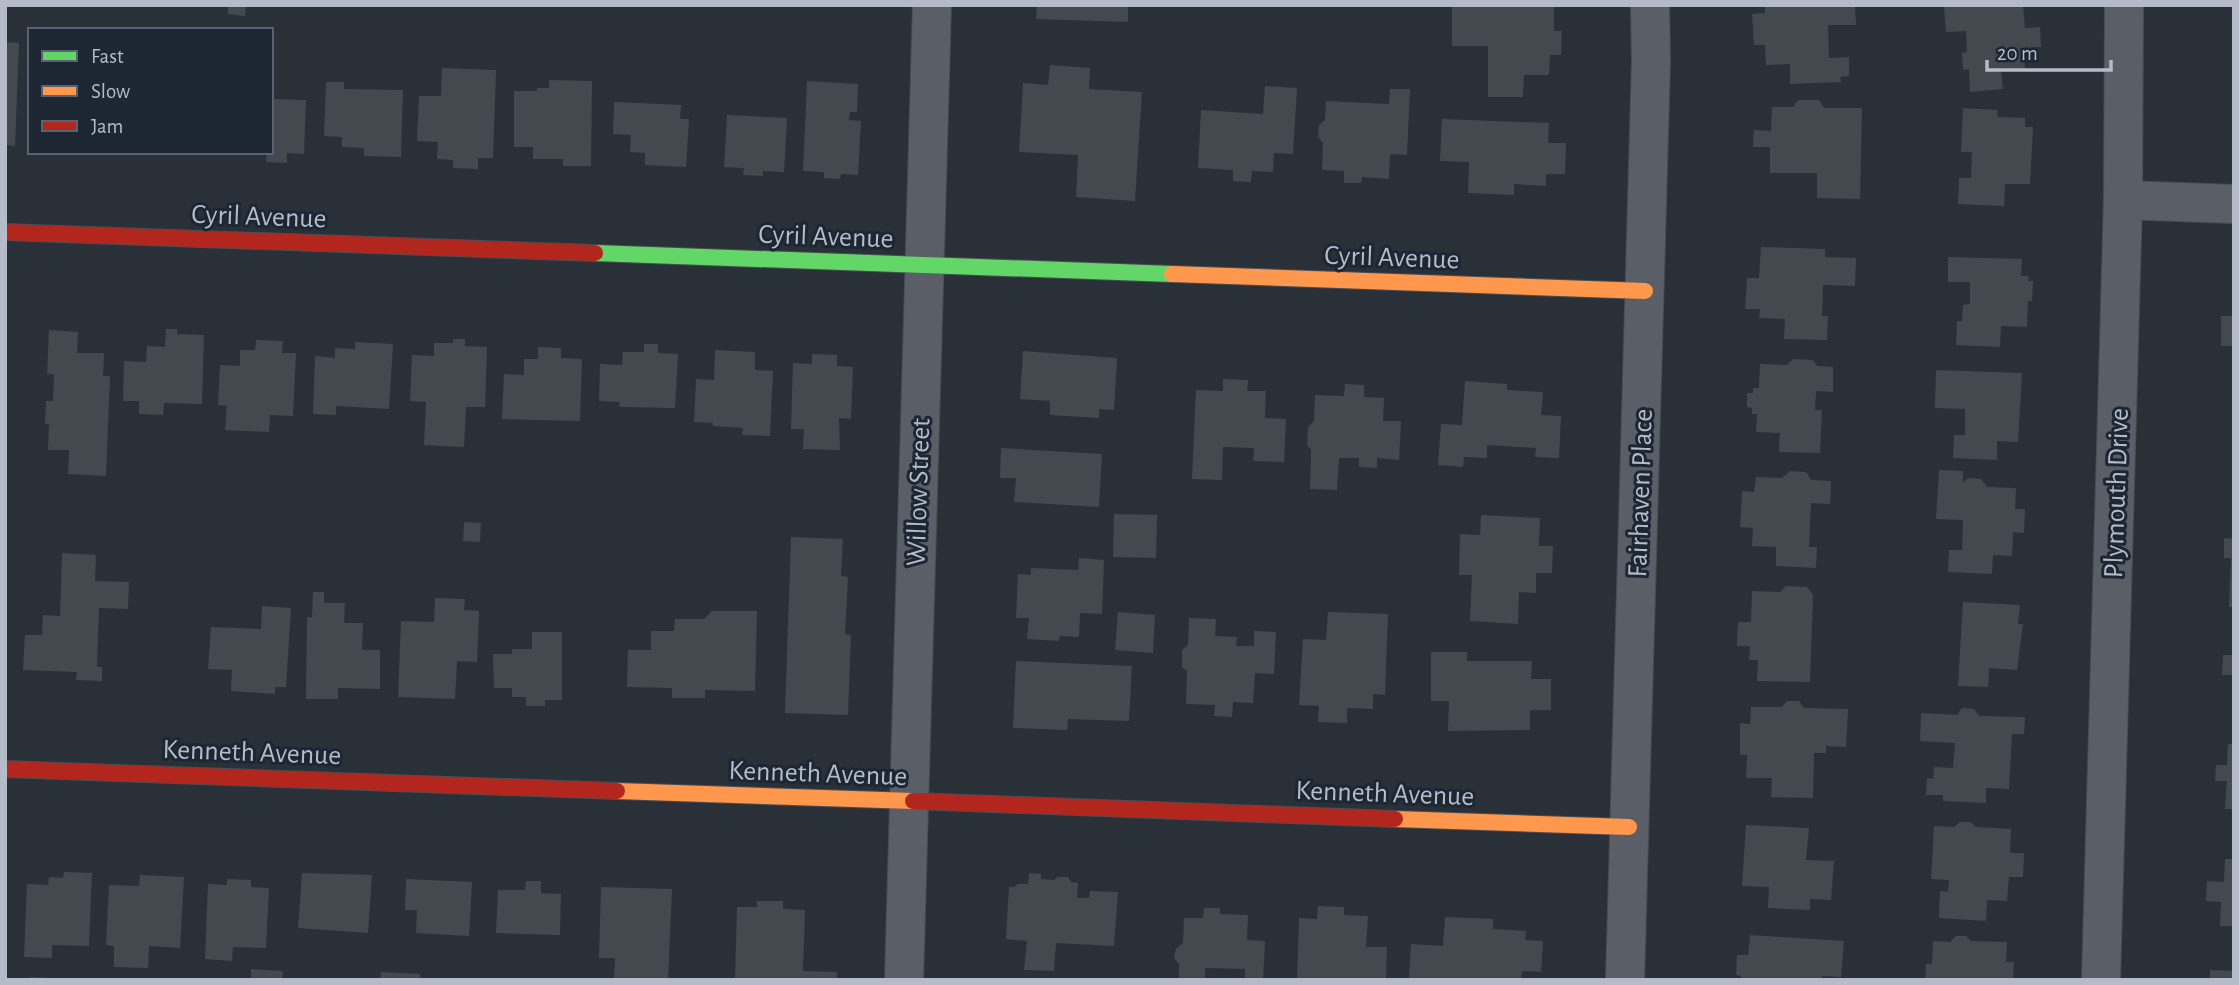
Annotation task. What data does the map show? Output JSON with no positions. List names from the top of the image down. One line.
{"streets":{"street":["Cyril Avenue","Willow Street","Fairhaven Place","Plymouth Drive","Kenneth Avenue"]},"crossings":[["Cyril Avenue","Willow Street"],["Cyril Avenue","Fairhaven Place"],["Willow Street","Kenneth Avenue"],["Fairhaven Place","Kenneth Avenue"]],"legend":["Fast","Slow","Jam"],"scale_bar":"20 m"}
